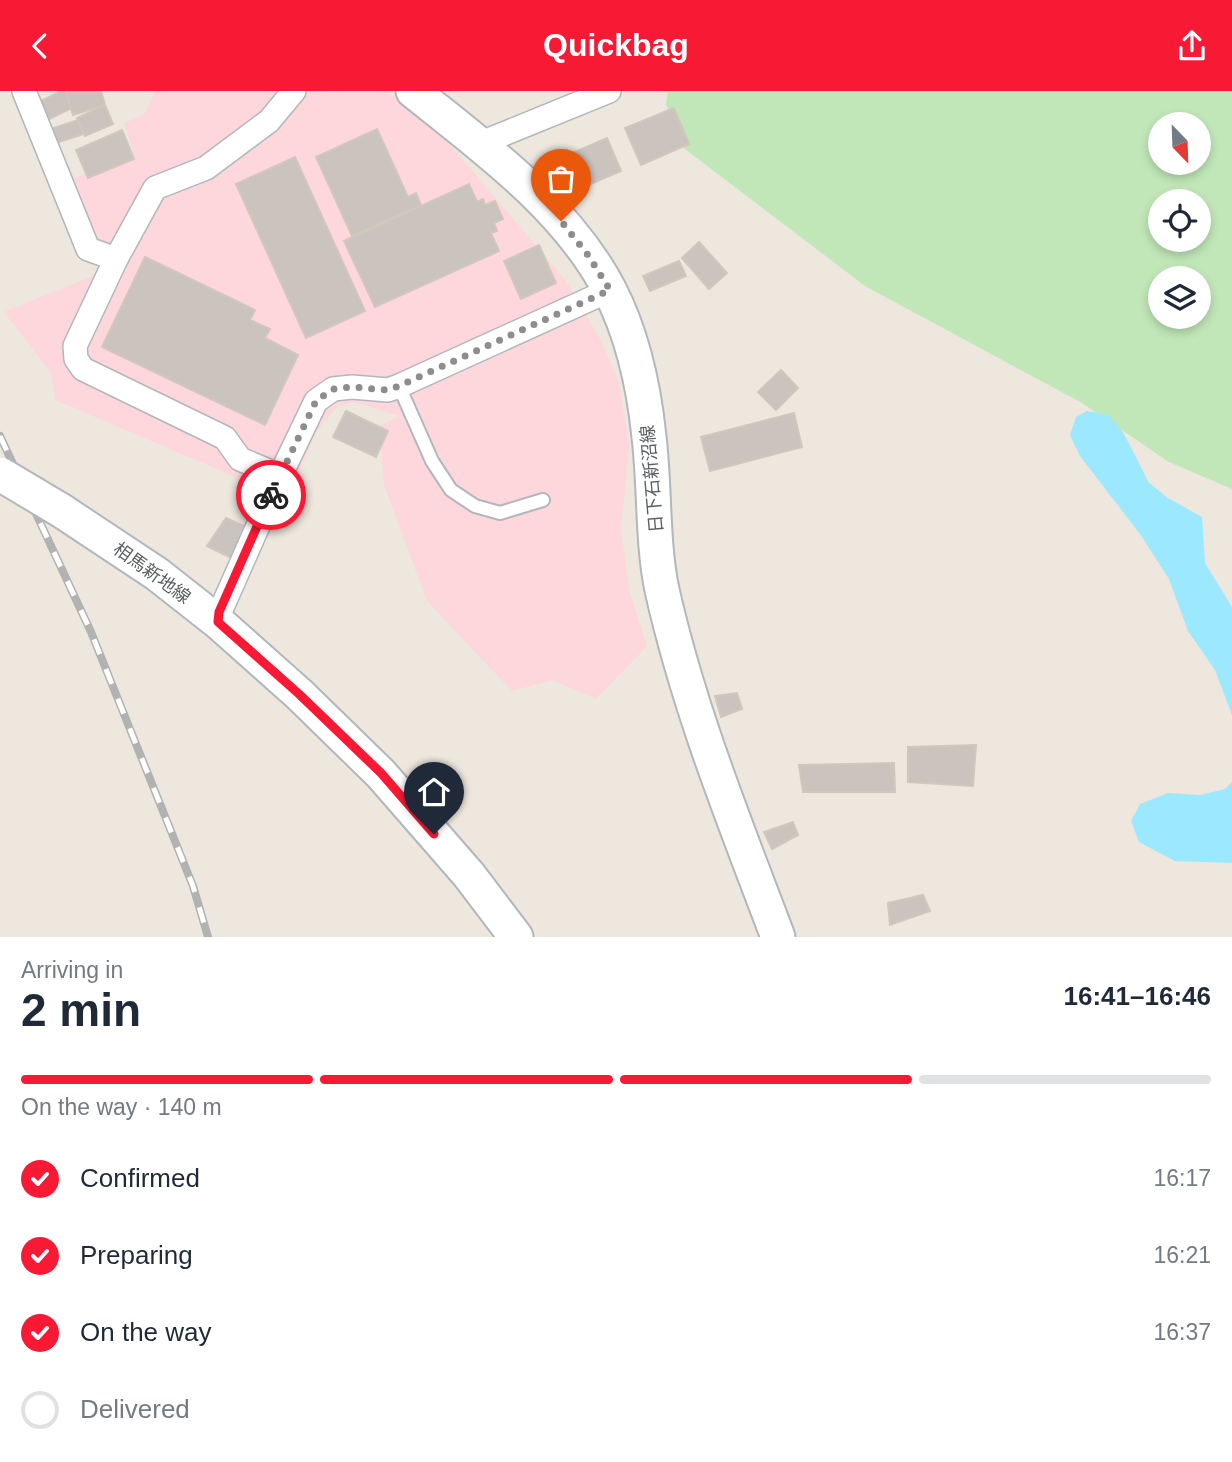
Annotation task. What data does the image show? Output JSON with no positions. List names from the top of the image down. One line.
{"streets":{"main road":["日下石新沼線","相馬新地線"]},"north":"bottom right","page":{"header":"Quickbag","heading":["2 min","Arriving in","16:41–16:46"],"bar":"On the way · 140 m","list":[["Confirmed","16:17"],["Preparing","16:21"],["On the way","16:37"],"Delivered"]}}
